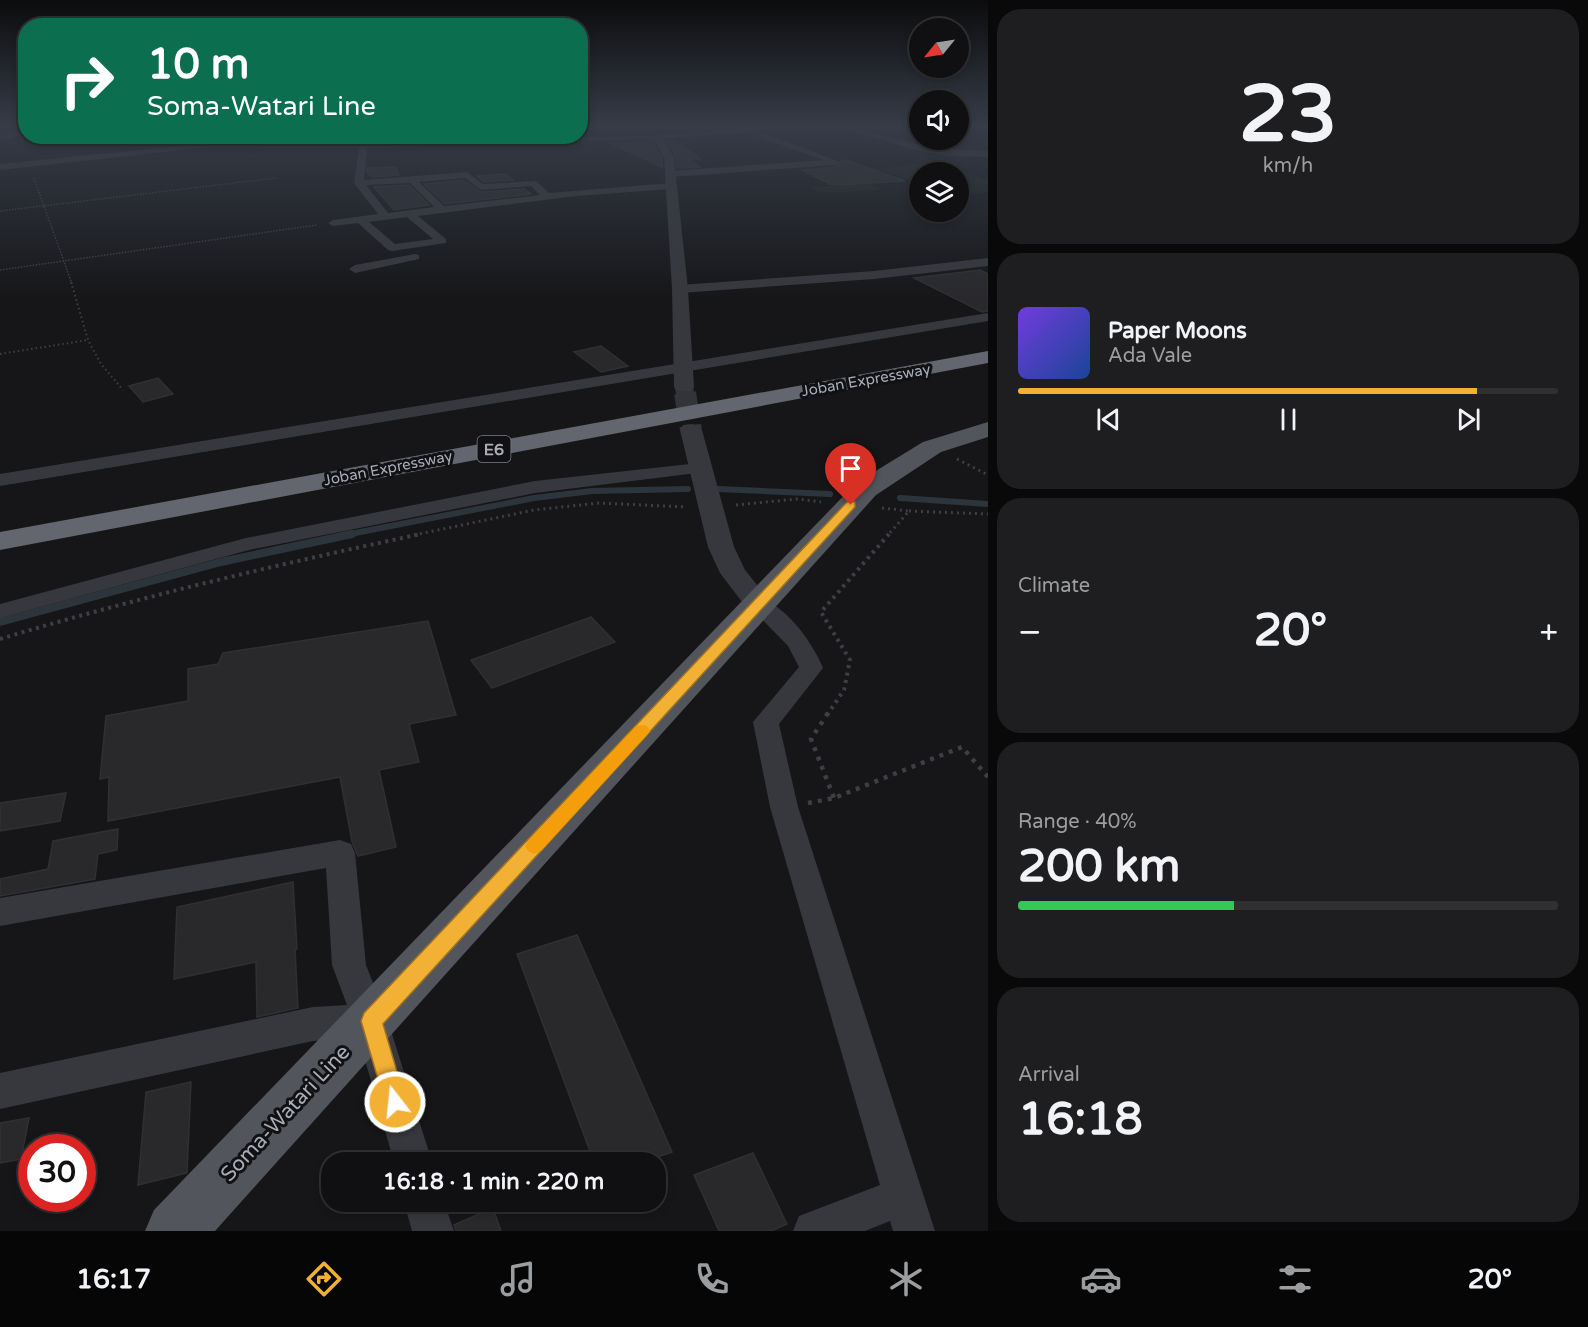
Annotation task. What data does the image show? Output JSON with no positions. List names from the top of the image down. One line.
{"streets":{"highway":["Joban Expressway","E6"],"main road":["Soma-Watari Line"]},"north":"bottom left","page":{"tile":[["23","km/h"],"Climate",["Range · 40%","200 km"],["Arrival","16:18"]],"turn":["10 m","Soma-Watari Line"],"song":["Paper Moons","Ada Vale"],"heat":["−","20°","+"],"limit":"30","trip":"16:18 · 1 min · 220 m","tabs":["16:17","20°"]}}
